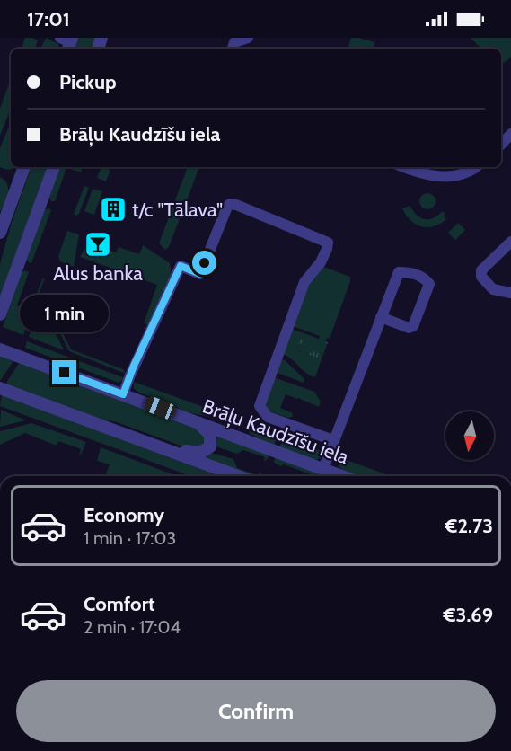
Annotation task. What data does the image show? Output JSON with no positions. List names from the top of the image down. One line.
{"streets":{"street":["Brāļu Kaudzīšu iela"]},"places":{"building":["t/c \"Tālava\""],"bar":["Alus banka"]},"north":"bottom","page":{"status":"17:01","banner":["Pickup","Brāļu Kaudzīšu iela"],"bubble":"1 min","list":[{"name":"Economy","note":"1 min · 17:03","value":"€2.73"},{"name":"Comfort","note":"2 min · 17:04","value":"€3.69"}],"buttons":"Confirm"}}
